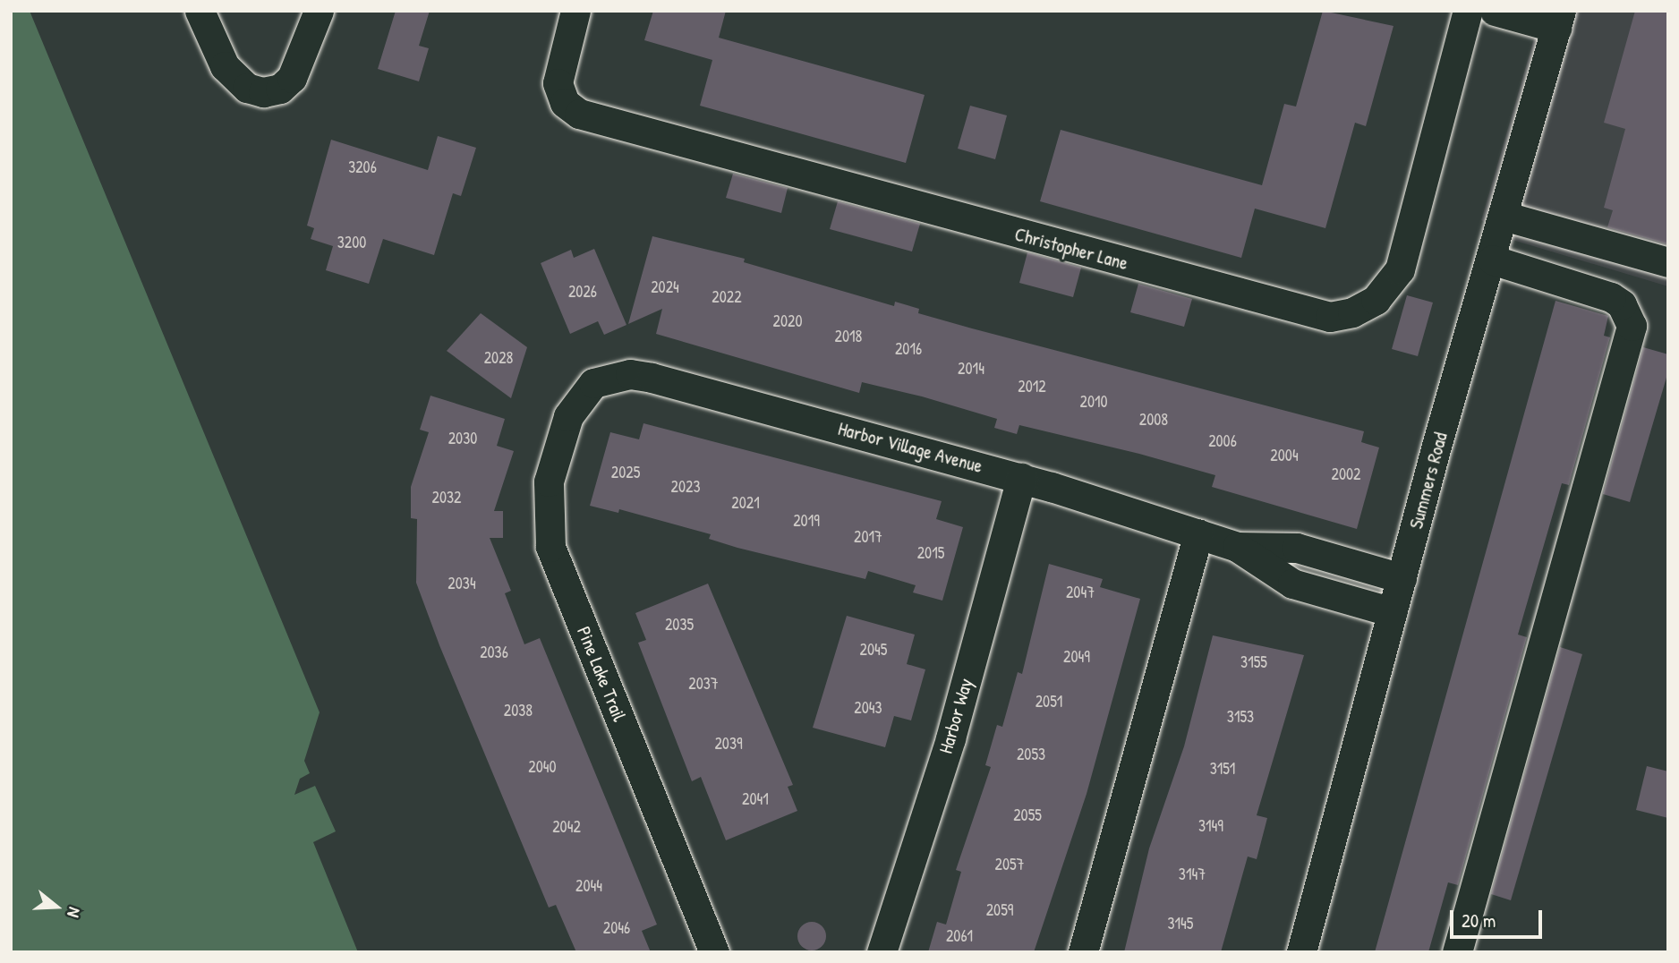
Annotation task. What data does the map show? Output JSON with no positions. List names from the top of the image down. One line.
{"streets":{"street":["Christopher Lane","Harbor Village Avenue","Summers Road","Pine Lake Trail","Harbor Way"]},"crossings":[["Harbor Village Avenue","Summers Road"],["Harbor Village Avenue","Pine Lake Trail"],["Harbor Village Avenue","Harbor Way"]],"house_numbers":["3206","3200","2024","2026","2022","2020","2018","2016","2028","2014","2012","2010","2008","2030","2006","2004","2025","2002","2023","2032","2021","2019","2017","2015","2034","2047","2035","2045","2036","2049","3155","2037","2051","2043","2038","3153","2039","2053","2040","3151","2041","2055","3149","2042","2057","3147","2044","2059","3145","2046","2061"],"scale_bar":"20 m","north":"right"}
